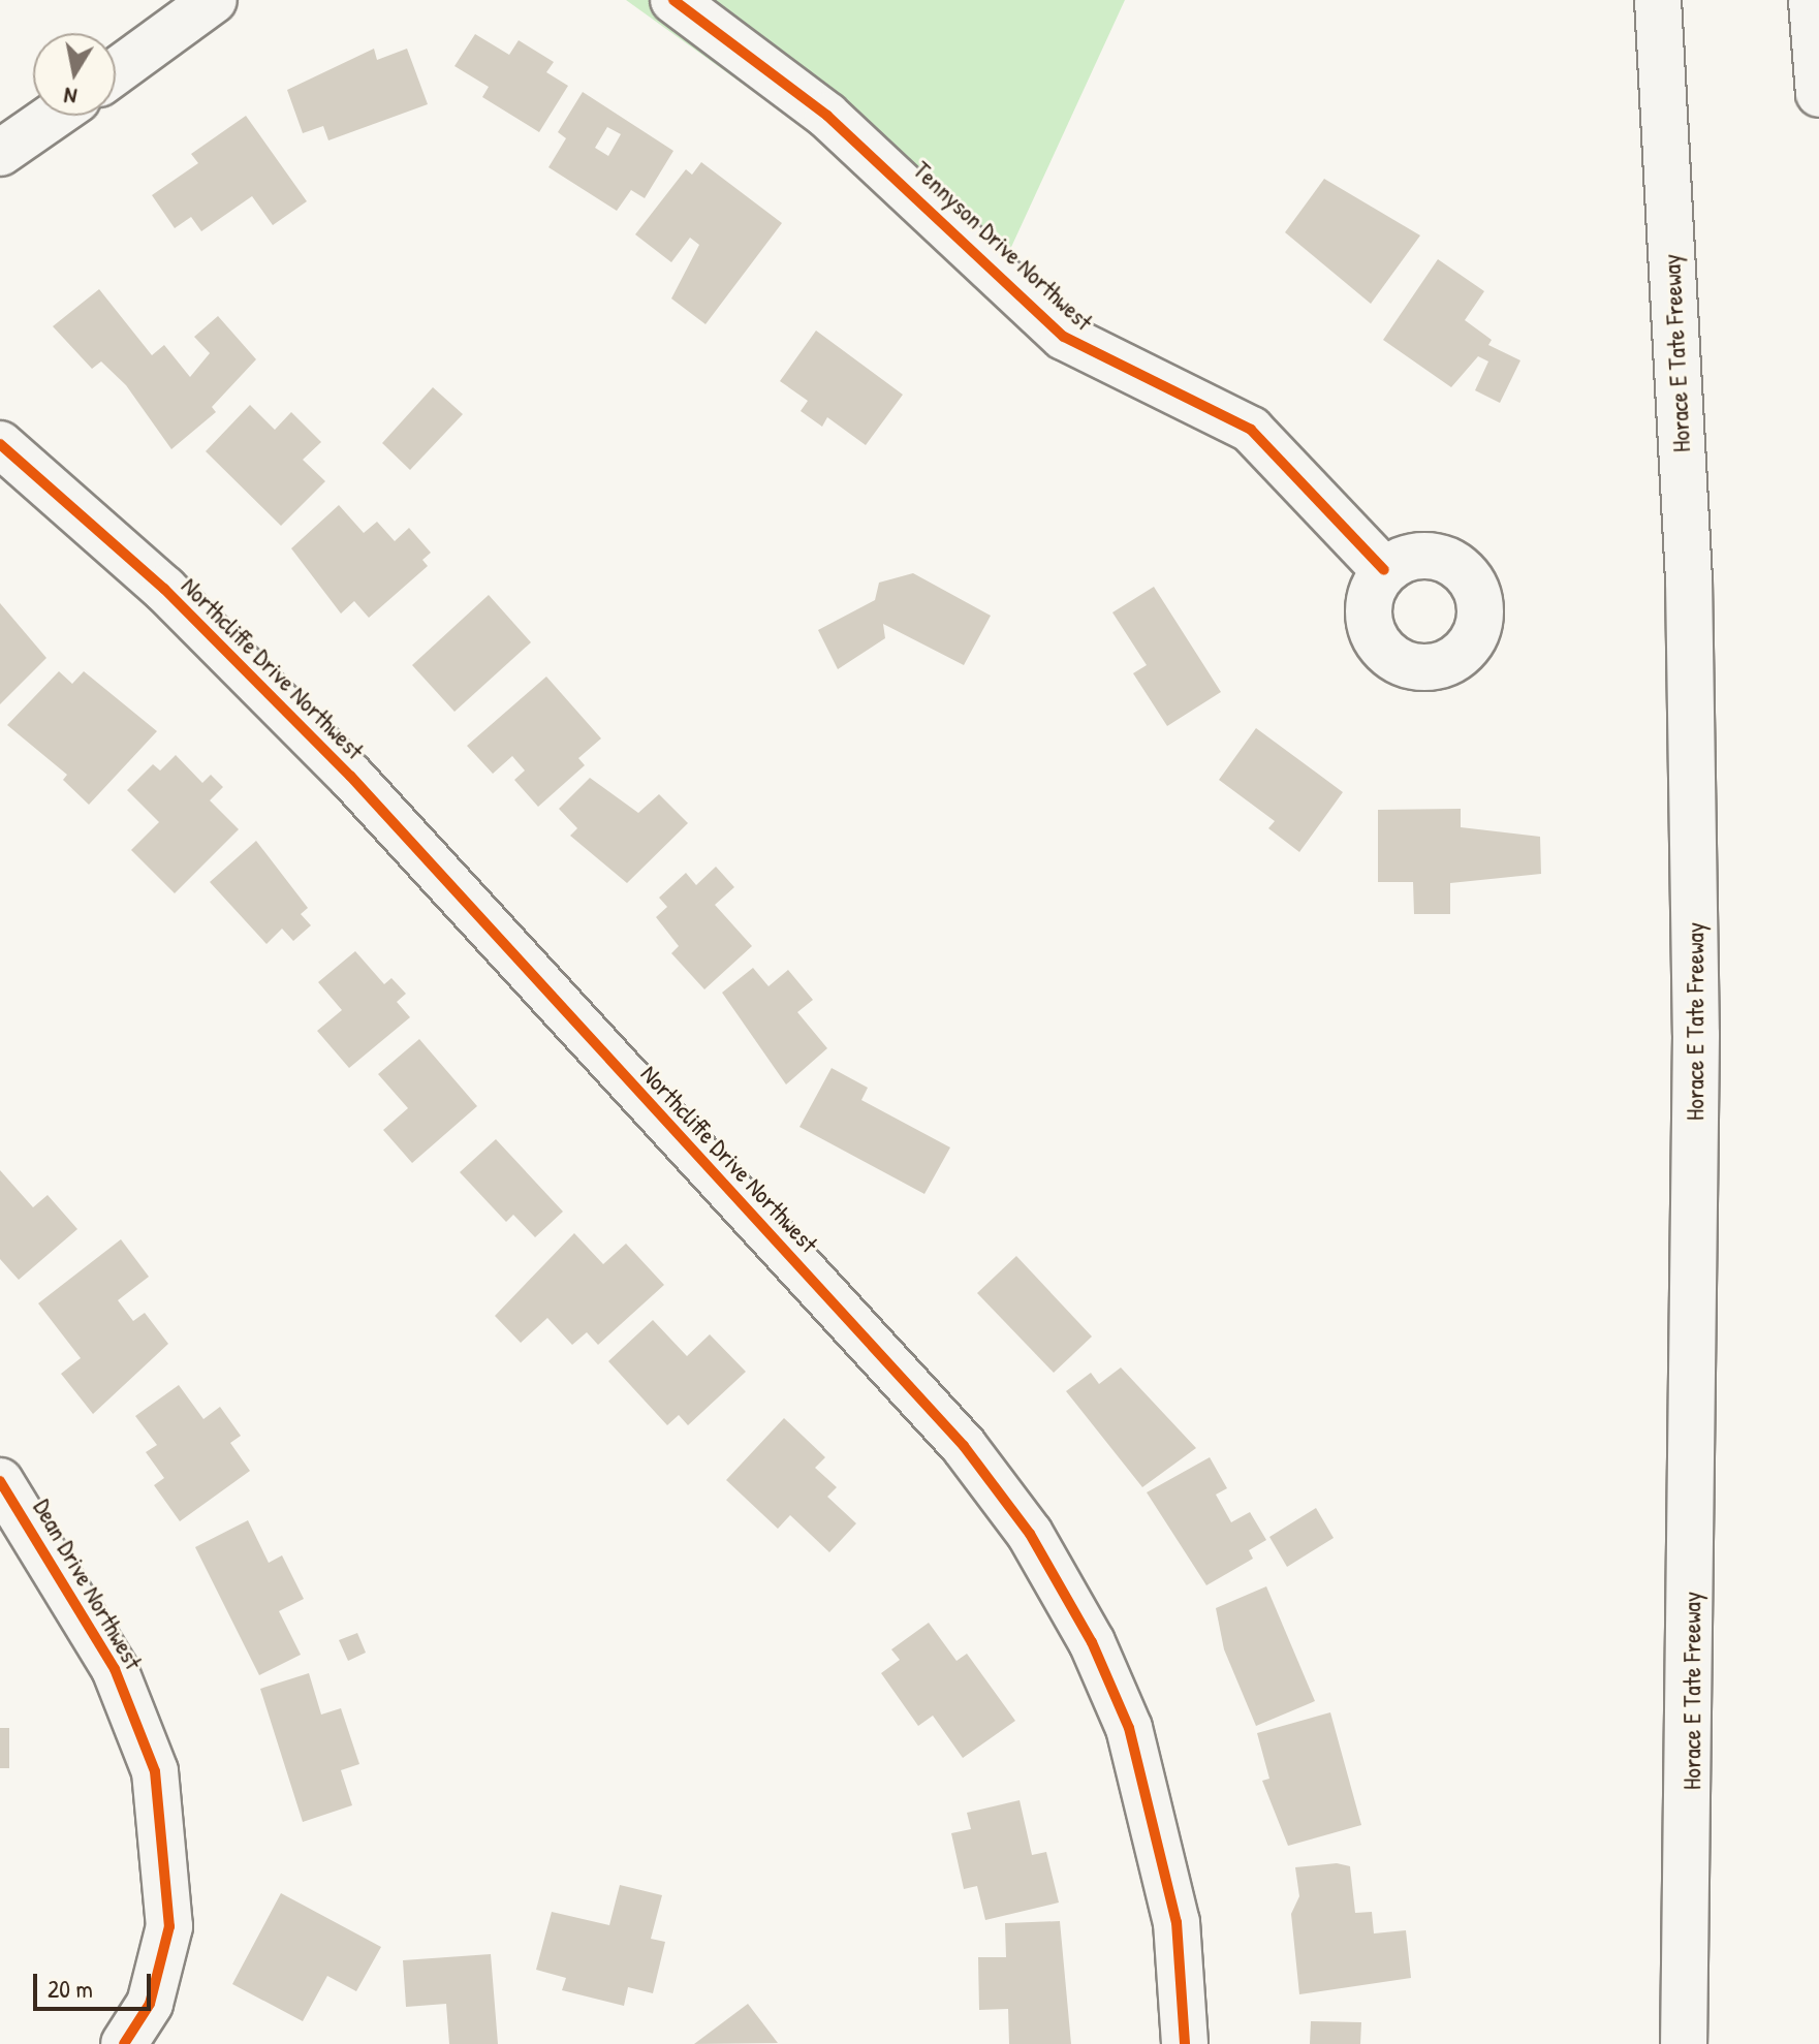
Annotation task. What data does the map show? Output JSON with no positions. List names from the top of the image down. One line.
{"streets":{"main road":["Tennyson Drive Northwest","Horace E Tate Freeway","Northcliffe Drive Northwest","Dean Drive Northwest"]},"scale_bar":"20 m","north":"bottom"}
